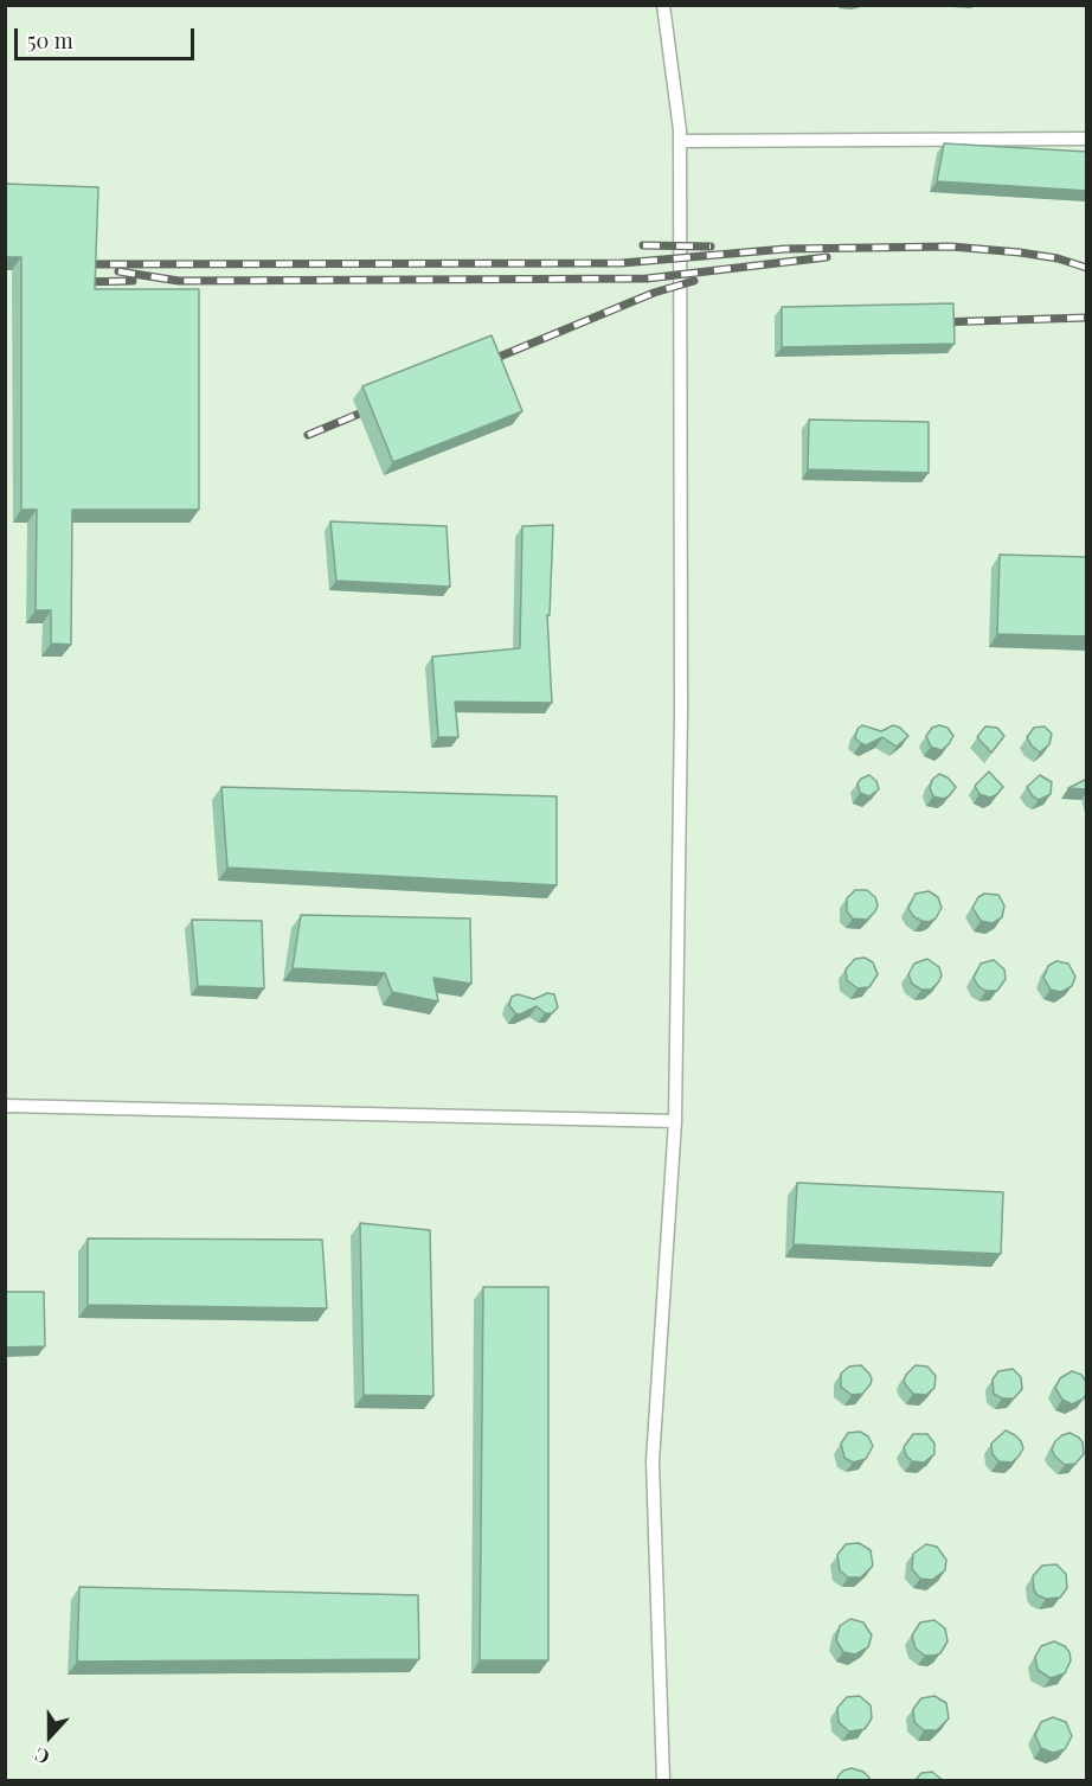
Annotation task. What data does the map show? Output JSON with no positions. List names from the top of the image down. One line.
{"scale_bar":"50 m","north":"bottom"}
